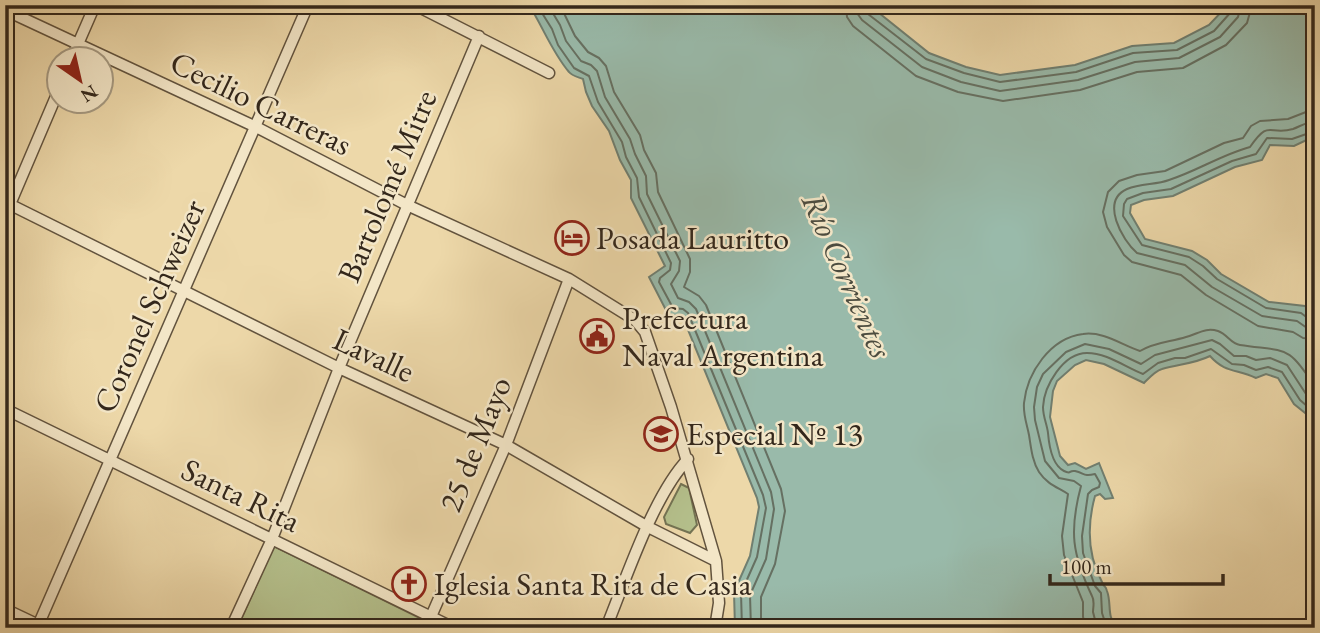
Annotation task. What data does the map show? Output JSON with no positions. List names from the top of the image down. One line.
{"streets":{"street":["Cecilio Carreras","Bartolomé Mitre","Coronel Schweizer","Lavalle","25 de Mayo","Santa Rita"]},"crossings":[["Cecilio Carreras","Bartolomé Mitre"],["Cecilio Carreras","Coronel Schweizer"],["Cecilio Carreras","Lavalle"],["Cecilio Carreras","25 de Mayo"],["Bartolomé Mitre","Lavalle"],["Bartolomé Mitre","Santa Rita"],["Coronel Schweizer","Lavalle"],["Coronel Schweizer","Santa Rita"],["Lavalle","25 de Mayo"],["25 de Mayo","Santa Rita"]],"water":["Río Corrientes"],"places":{"hotel":["Posada Lauritto"],"public building":["Prefectura Naval Argentina"],"school or university":["Especial Nº 13"],"church":["Iglesia Santa Rita de Casia"]},"scale_bar":"100 m","north":"bottom right"}
